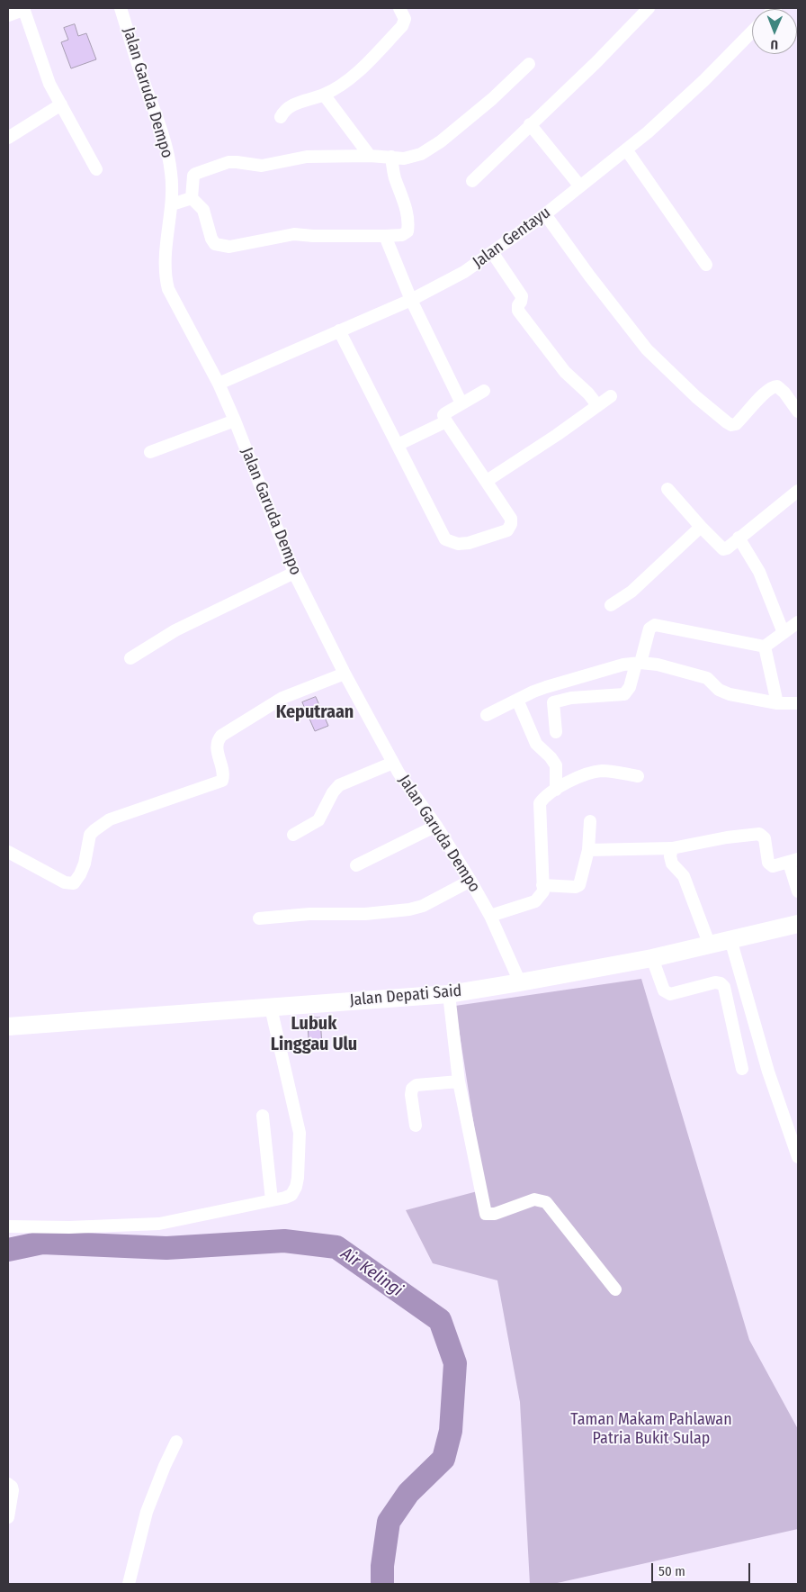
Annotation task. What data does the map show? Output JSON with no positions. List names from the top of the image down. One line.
{"streets":{"main road":["Jalan Depati Said"],"street":["Jalan Garuda Dempo","Jalan Gentayu"]},"crossings":[["Jalan Garuda Dempo","Jalan Gentayu"],["Jalan Garuda Dempo","Jalan Depati Said"]],"districts":["Keputraan","Lubuk Linggau Ulu"],"water":["Air Kelingi"],"parks":["Taman Makam Pahlawan Patria Bukit Sulap"],"scale_bar":"50 m","north":"bottom"}
